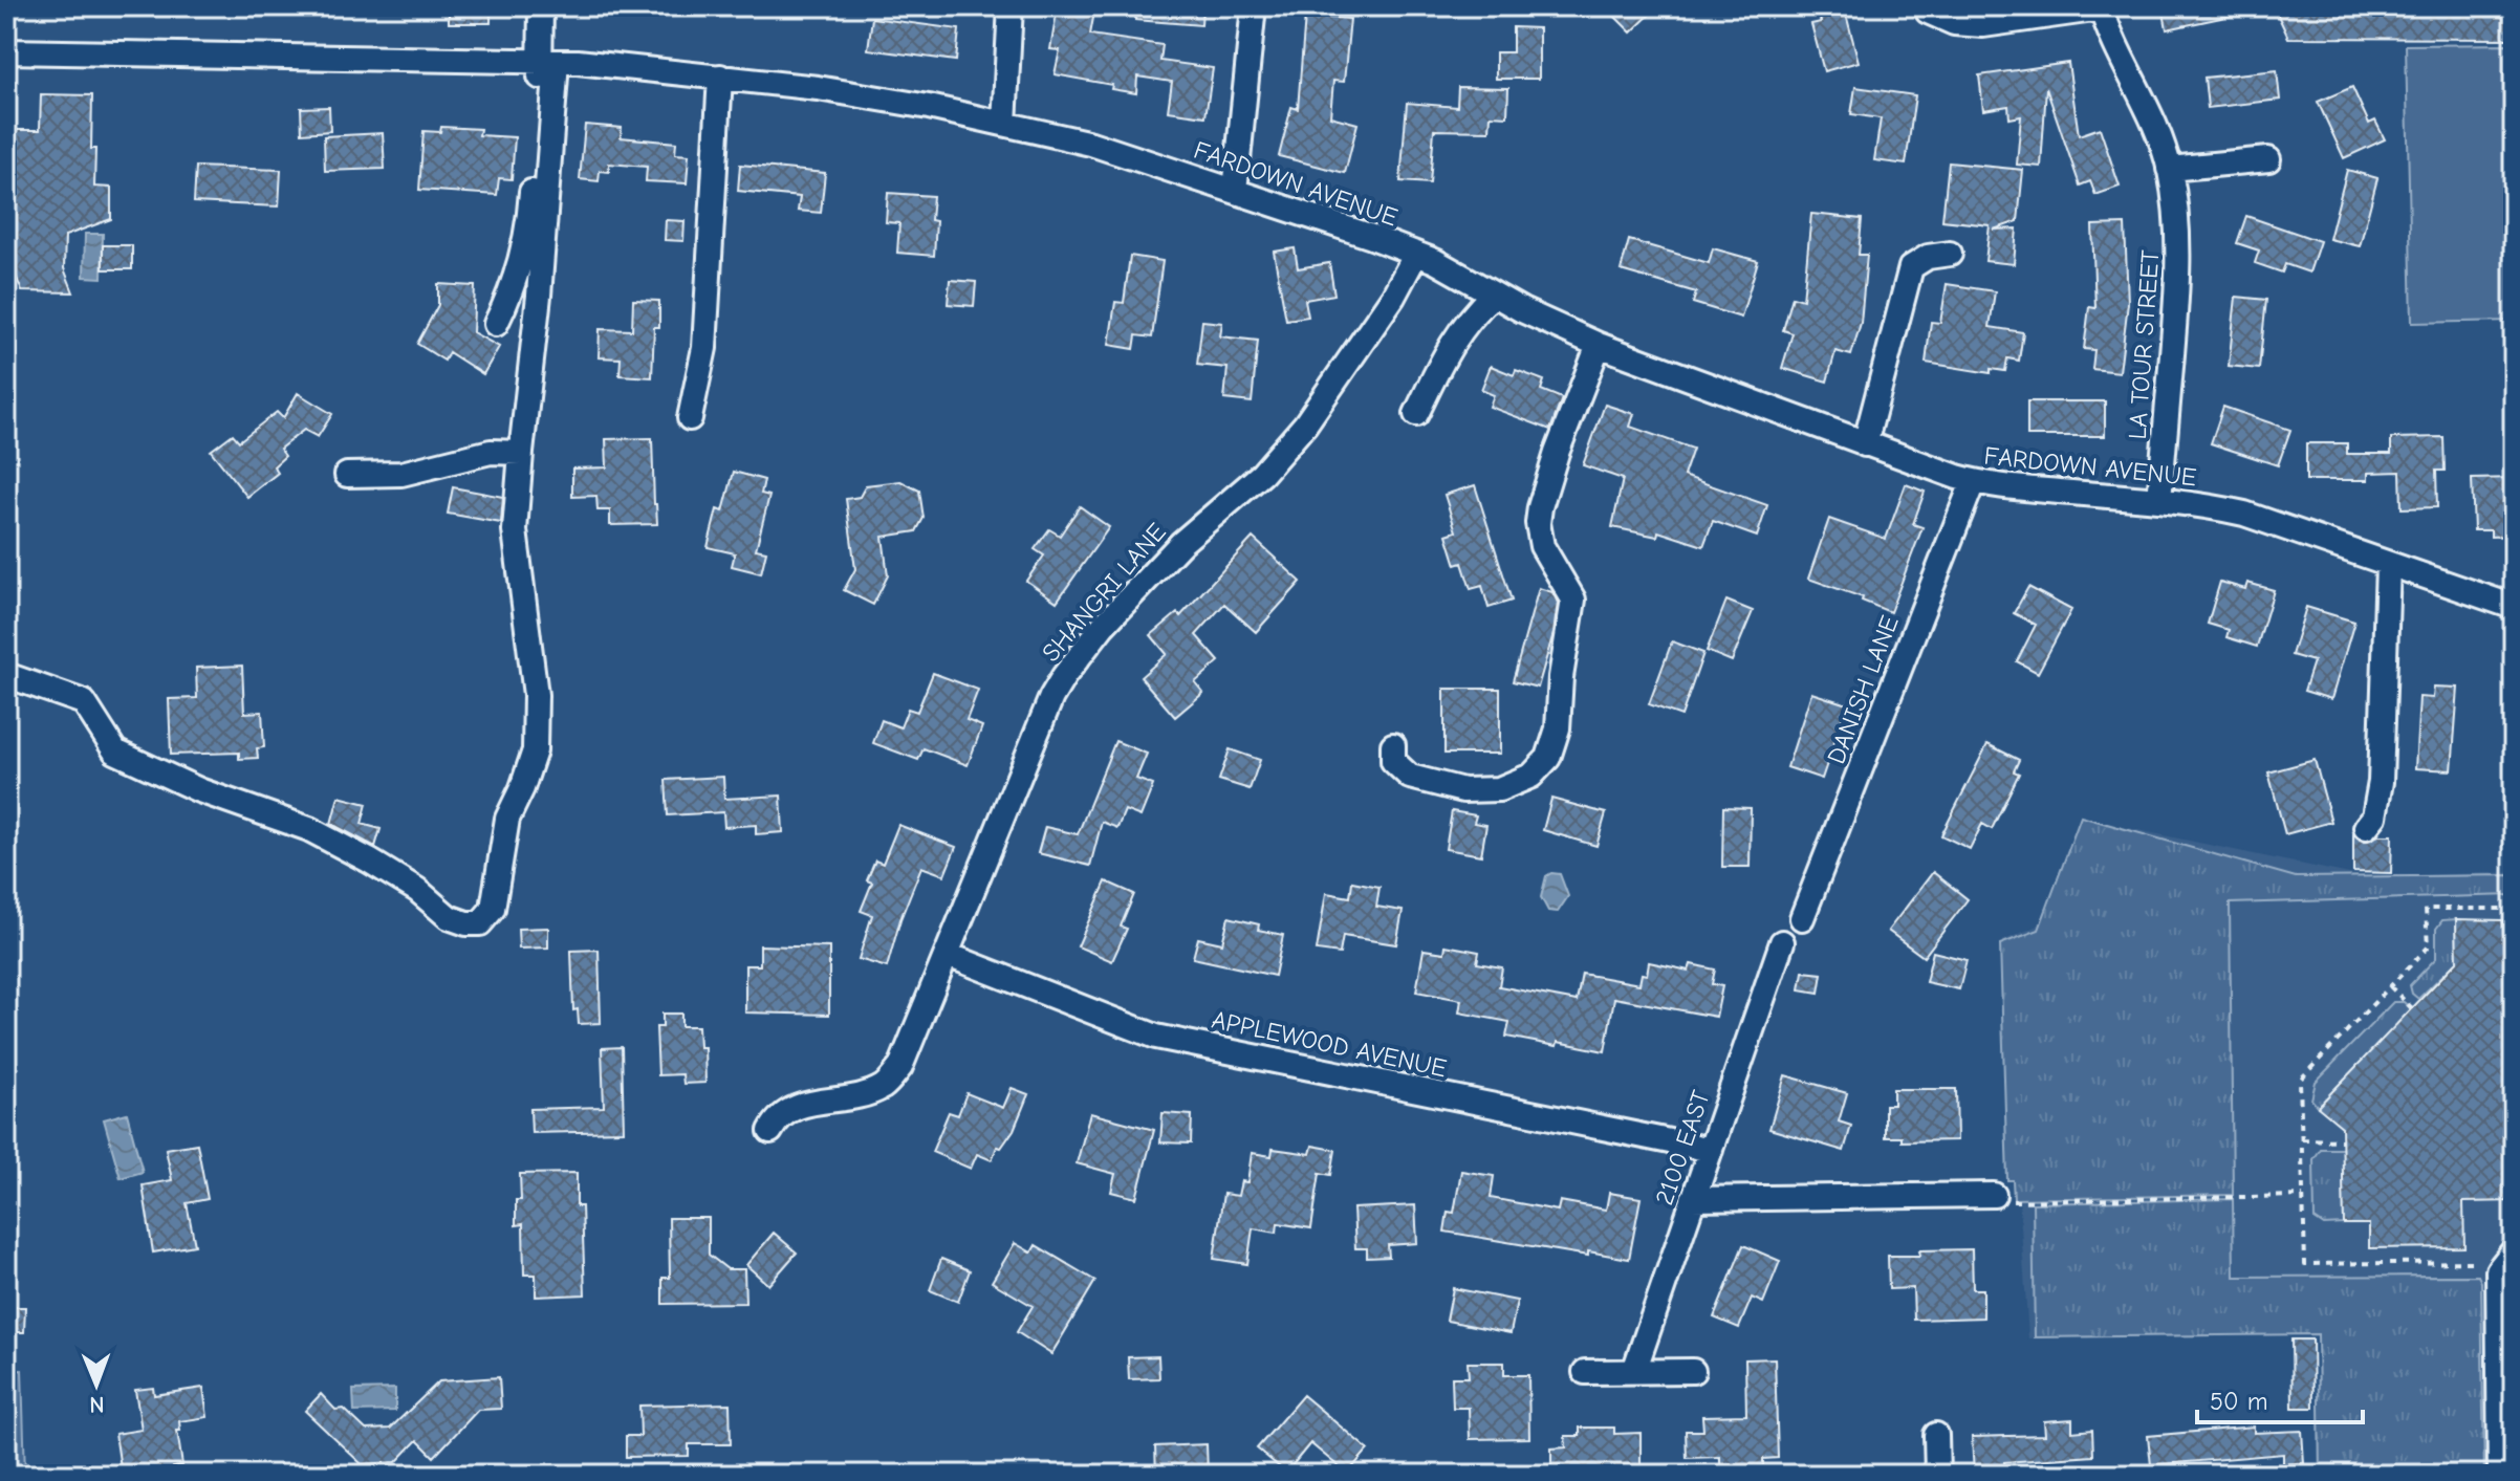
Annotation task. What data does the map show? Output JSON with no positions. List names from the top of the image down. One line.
{"streets":{"street":["FARDOWN AVENUE","LA TOUR STREET","SHANGRI LANE","DANISH LANE","APPLEWOOD AVENUE","2100 EAST"]},"crossings":[["FARDOWN AVENUE","LA TOUR STREET"],["FARDOWN AVENUE","SHANGRI LANE"],["FARDOWN AVENUE","DANISH LANE"],["SHANGRI LANE","APPLEWOOD AVENUE"],["APPLEWOOD AVENUE","2100 EAST"]],"scale_bar":"50 m","north":"bottom"}
